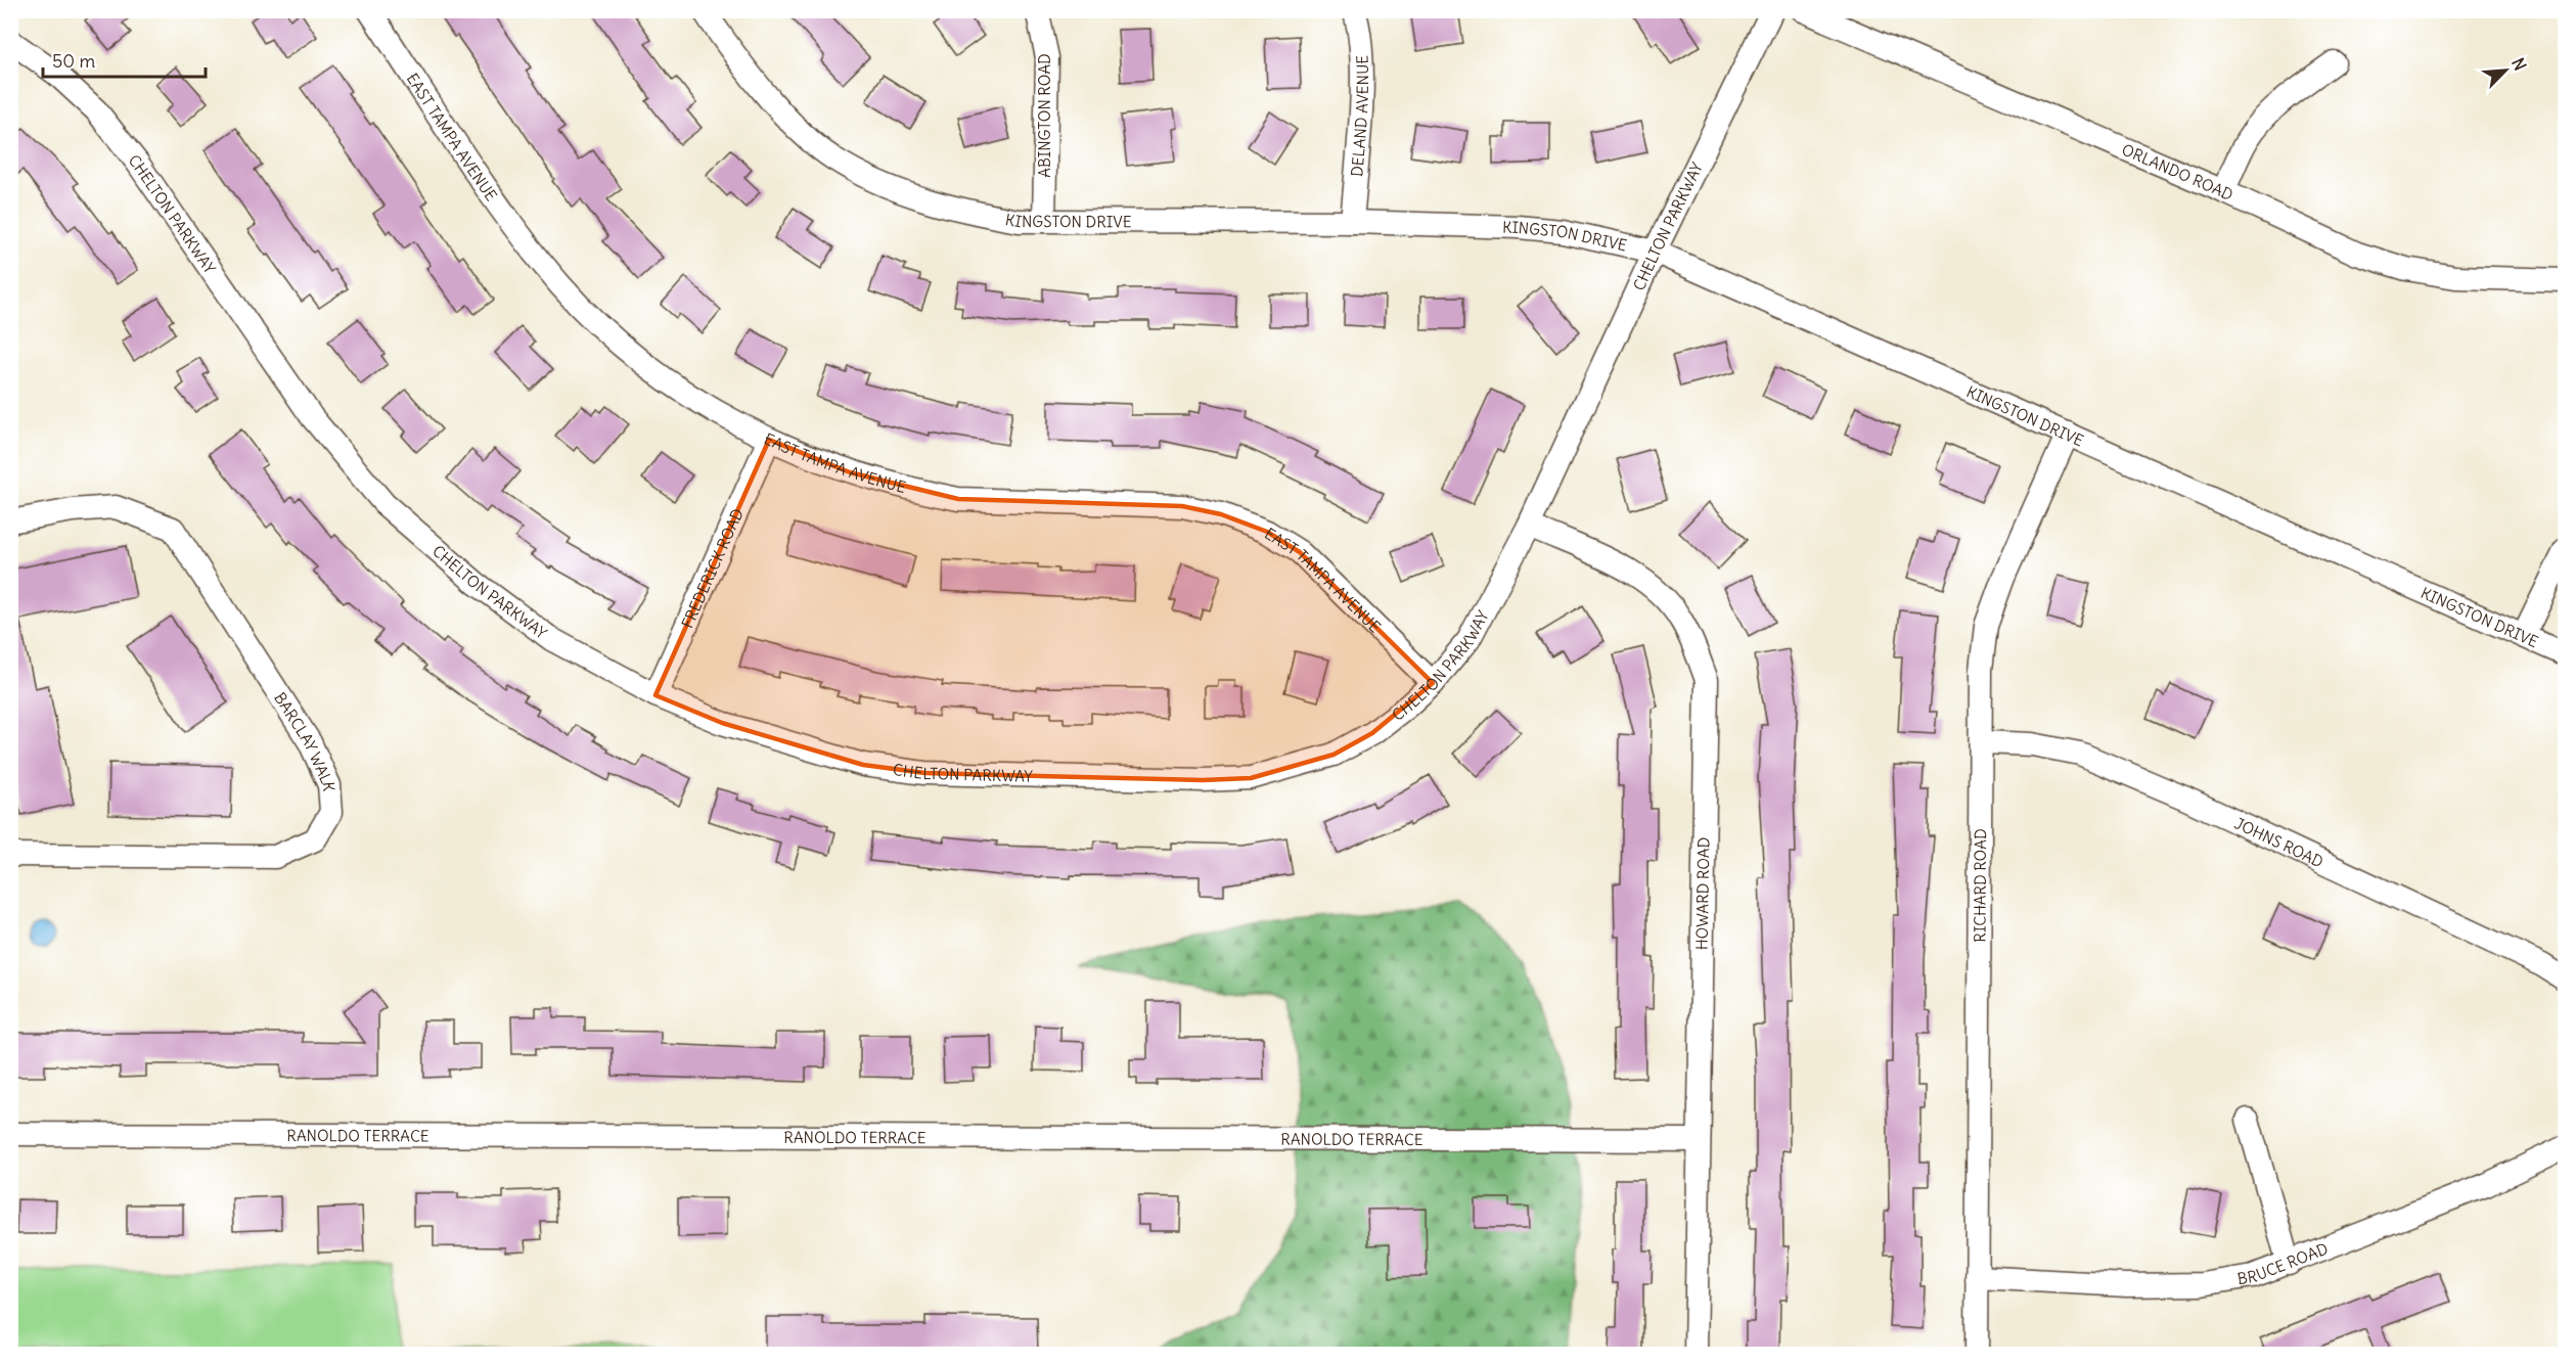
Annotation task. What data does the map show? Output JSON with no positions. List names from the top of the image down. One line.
{"streets":{"street":["ABINGTON ROAD","DELAND AVENUE","EAST TAMPA AVENUE","ORLANDO ROAD","CHELTON PARKWAY","KINGSTON DRIVE","FREDERICK ROAD","BARCLAY WALK","JOHNS ROAD","RICHARD ROAD","HOWARD ROAD","RANOLDO TERRACE","BRUCE ROAD"]},"crossings":[["ABINGTON ROAD","KINGSTON DRIVE"],["DELAND AVENUE","KINGSTON DRIVE"],["EAST TAMPA AVENUE","CHELTON PARKWAY"],["EAST TAMPA AVENUE","FREDERICK ROAD"],["CHELTON PARKWAY","KINGSTON DRIVE"],["CHELTON PARKWAY","FREDERICK ROAD"],["CHELTON PARKWAY","HOWARD ROAD"],["KINGSTON DRIVE","RICHARD ROAD"],["JOHNS ROAD","RICHARD ROAD"],["RICHARD ROAD","BRUCE ROAD"],["HOWARD ROAD","RANOLDO TERRACE"]],"scale_bar":"50 m","north":"top right"}
